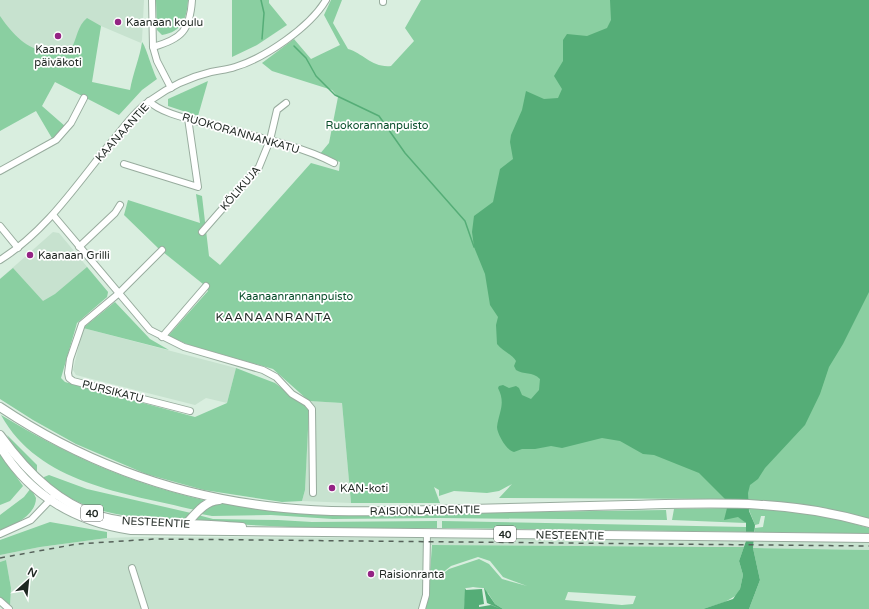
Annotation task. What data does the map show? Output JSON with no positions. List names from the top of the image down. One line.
{"streets":{"main road":["RAISIONLAHDENTIE","40","NESTEENTIE"],"street":["KAANAANTIE","RUOKORANNANKATU","KÖLIKUJA","PURSIKATU"]},"crossings":[["KAANAANTIE","RUOKORANNANKATU"],["RUOKORANNANKATU","KÖLIKUJA"],["40","NESTEENTIE"]],"districts":["KAANAANRANTA"],"parks":["Ruokorannanpuisto","Kaanaanrannanpuisto"],"places":["Kaanaan koulu","Kaanaan päiväkoti","Kaanaan Grilli","KAN-koti","Raisionranta"],"north":"top right"}
